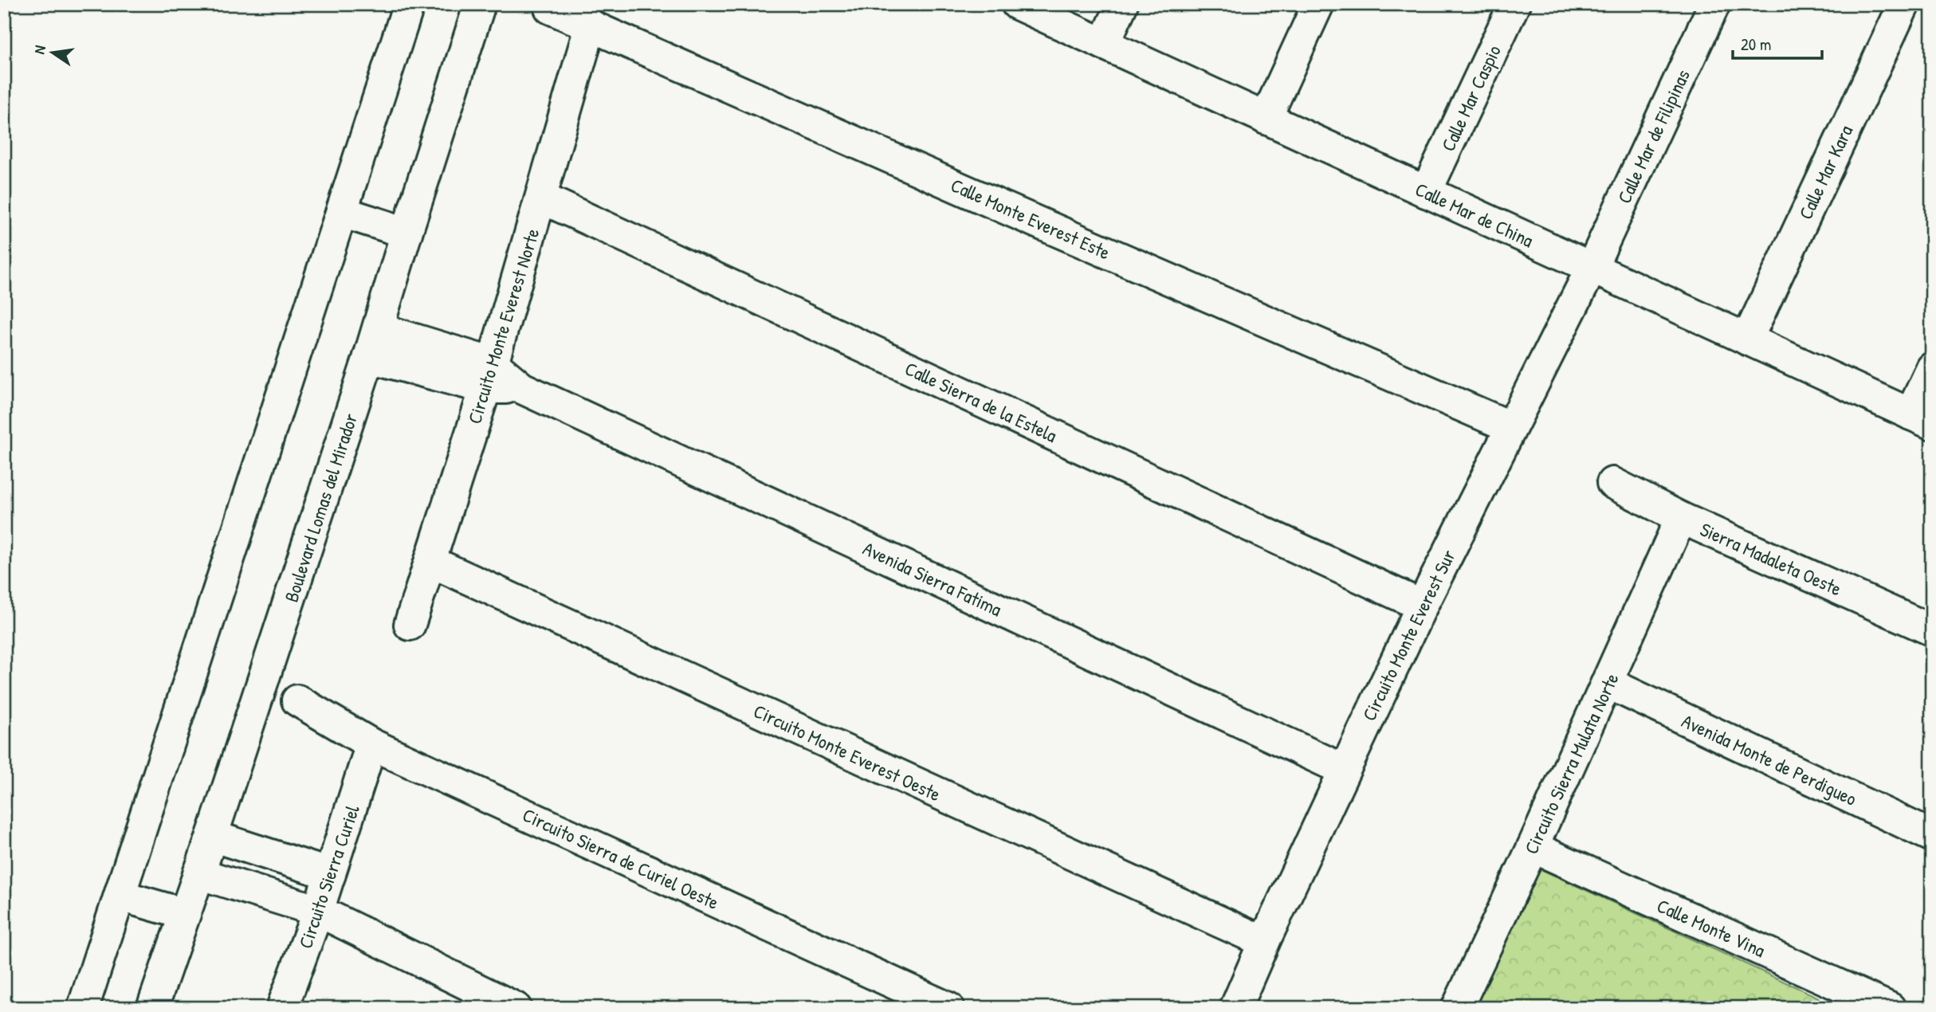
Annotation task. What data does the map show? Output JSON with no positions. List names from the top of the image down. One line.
{"streets":{"street":["Calle Mar Caspio","Calle Mar de Filipinas","Calle Mar Kara","Calle Mar de China","Calle Monte Everest Este","Circuito Monte Everest Norte","Calle Sierra de la Estela","Boulevard Lomas del Mirador","Sierra Madaleta Oeste","Avenida Sierra Fatima","Circuito Monte Everest Sur","Circuito Monte Everest Oeste","Avenida Monte de Perdigueo","Circuito Sierra Mulata Norte","Circuito Sierra de Curiel Oeste","Circuito Sierra Curiel","Calle Monte Vina"]},"crossings":[["Calle Mar Caspio","Calle Mar de China"],["Calle Mar de Filipinas","Calle Mar de China"],["Calle Mar de Filipinas","Circuito Monte Everest Sur"],["Calle Mar Kara","Calle Mar de China"],["Calle Mar de China","Circuito Monte Everest Sur"],["Calle Monte Everest Este","Circuito Monte Everest Norte"],["Calle Monte Everest Este","Circuito Monte Everest Sur"],["Circuito Monte Everest Norte","Calle Sierra de la Estela"],["Circuito Monte Everest Norte","Avenida Sierra Fatima"],["Circuito Monte Everest Norte","Circuito Monte Everest Oeste"],["Calle Sierra de la Estela","Circuito Monte Everest Sur"],["Sierra Madaleta Oeste","Circuito Sierra Mulata Norte"],["Avenida Sierra Fatima","Circuito Monte Everest Sur"],["Circuito Monte Everest Sur","Circuito Monte Everest Oeste"],["Avenida Monte de Perdigueo","Circuito Sierra Mulata Norte"],["Circuito Sierra Mulata Norte","Calle Monte Vina"],["Circuito Sierra de Curiel Oeste","Circuito Sierra Curiel"]],"scale_bar":"20 m","north":"left"}
